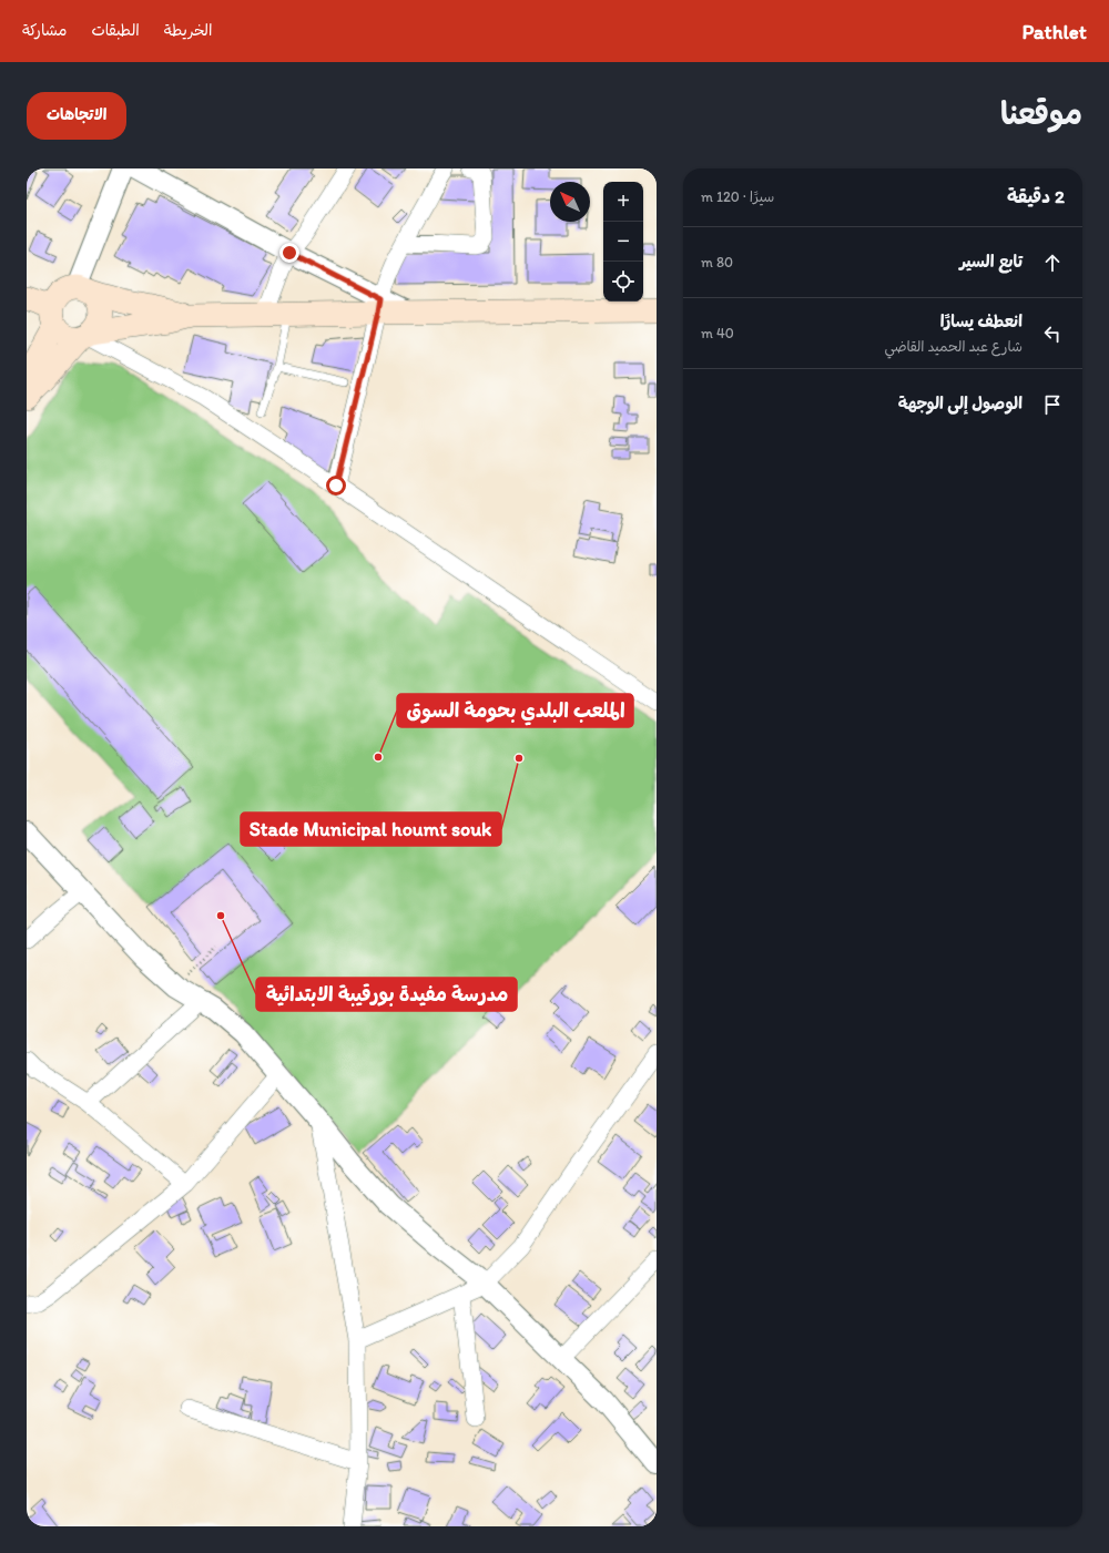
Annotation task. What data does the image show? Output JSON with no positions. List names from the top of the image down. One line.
{"places":["الملعب البلدي بحومة السوق","Stade Municipal houmt souk","مدرسة مفيدة بورقيبة الابتدائية"],"north":"top left","page":{"header":"Pathlet","nav":["الخريطة","الطبقات","مشاركة"],"title":"موقعنا","buttons":"الاتجاهات","heading":["2 دقيقة","سيرًا · 120 m"],"map_buttons":["+","−"],"list":[["تابع السير","80 m"],["انعطف يسارًا","شارع عبد الحميد القاضي","40 m"],"الوصول إلى الوجهة"]}}
